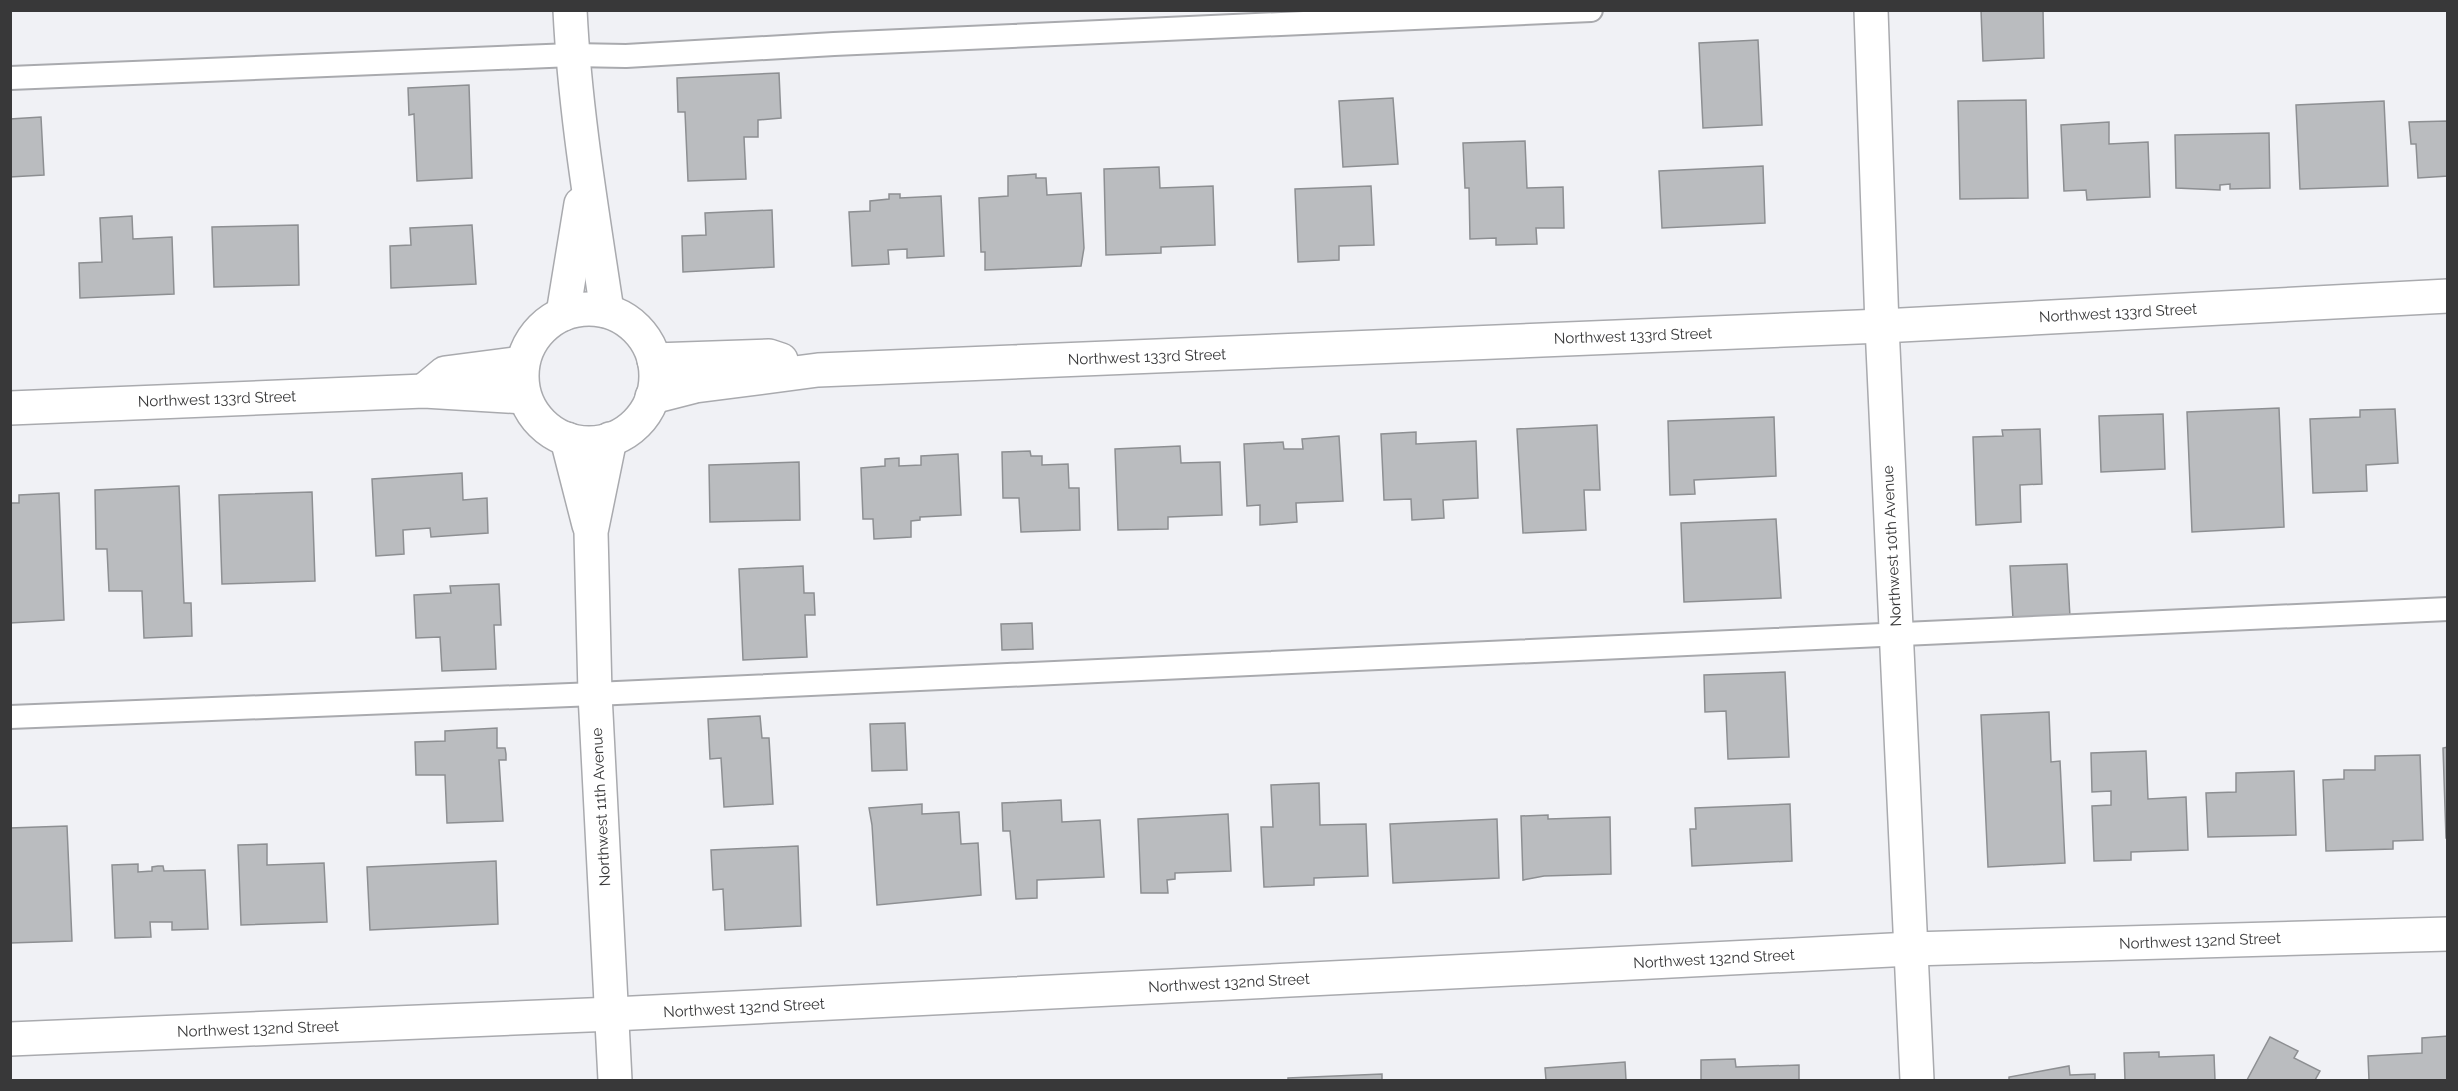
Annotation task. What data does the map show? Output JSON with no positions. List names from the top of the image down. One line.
{"streets":{"street":["Northwest 133rd Street","Northwest 10th Avenue","Northwest 11th Avenue","Northwest 132nd Street"]},"crossings":[["Northwest 133rd Street","Northwest 10th Avenue"],["Northwest 133rd Street","Northwest 11th Avenue"],["Northwest 10th Avenue","Northwest 132nd Street"],["Northwest 11th Avenue","Northwest 132nd Street"]]}
